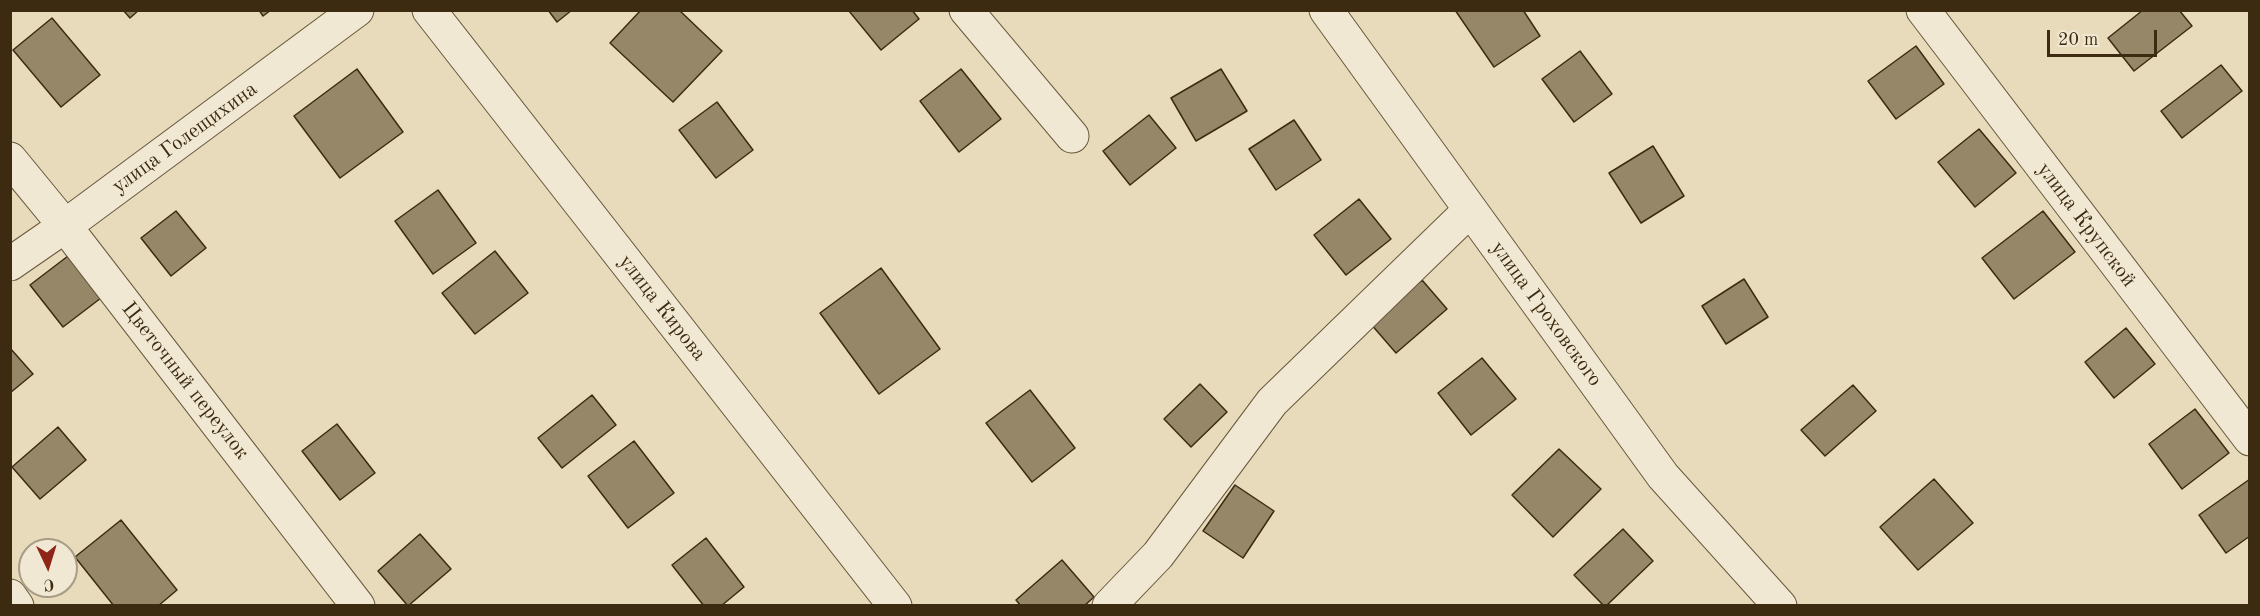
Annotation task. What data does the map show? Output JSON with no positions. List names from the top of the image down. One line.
{"streets":{"street":["улица Голещихина","улица Крупской","улица Кирова","улица Гроховского","Цветочный переулок"]},"crossings":[["улица Голещихина","Цветочный переулок"]],"scale_bar":"20 m","north":"bottom"}
